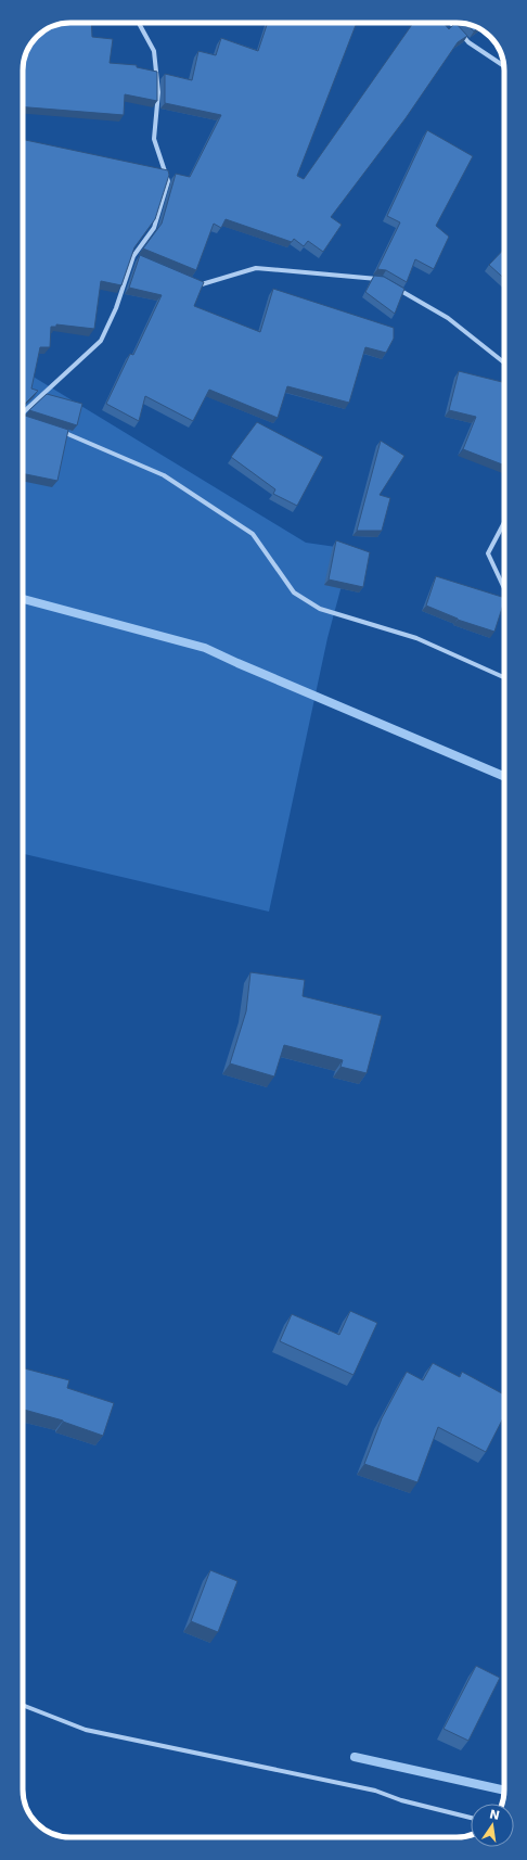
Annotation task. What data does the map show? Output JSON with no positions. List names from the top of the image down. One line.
{"north":"top"}
